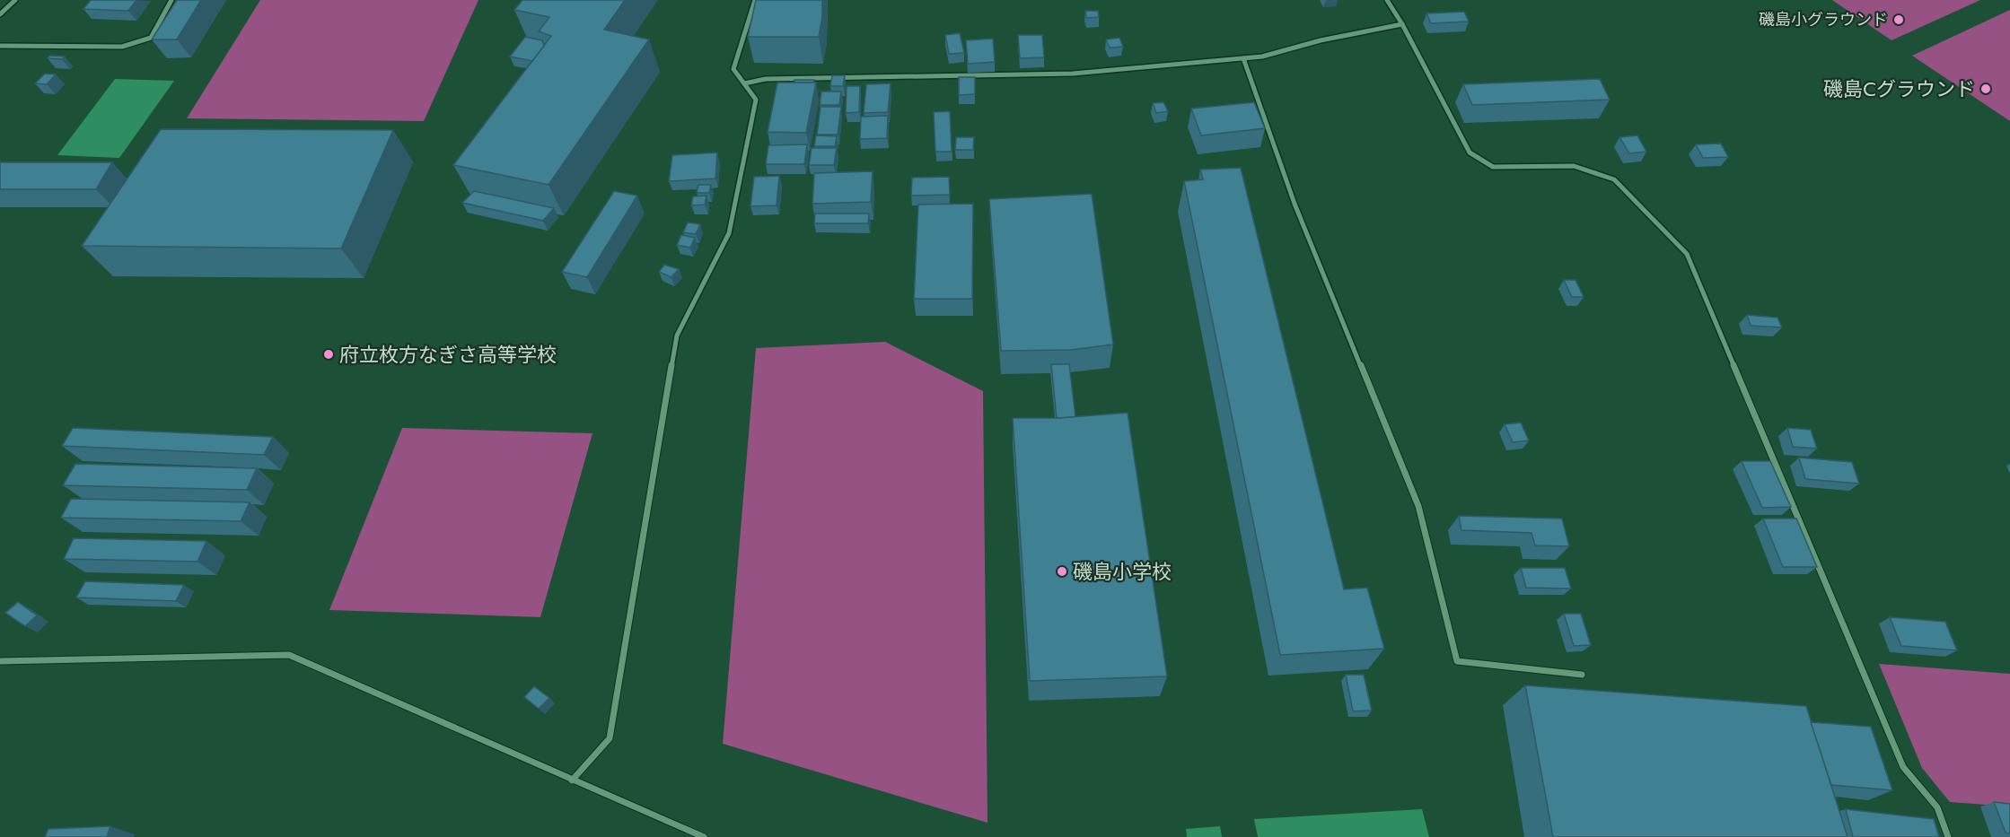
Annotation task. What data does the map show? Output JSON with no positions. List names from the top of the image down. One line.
{"places":["磯島小グラウンド","磯島Cグラウンド","府立枚方なぎさ高等学校","磯島小学校"]}
